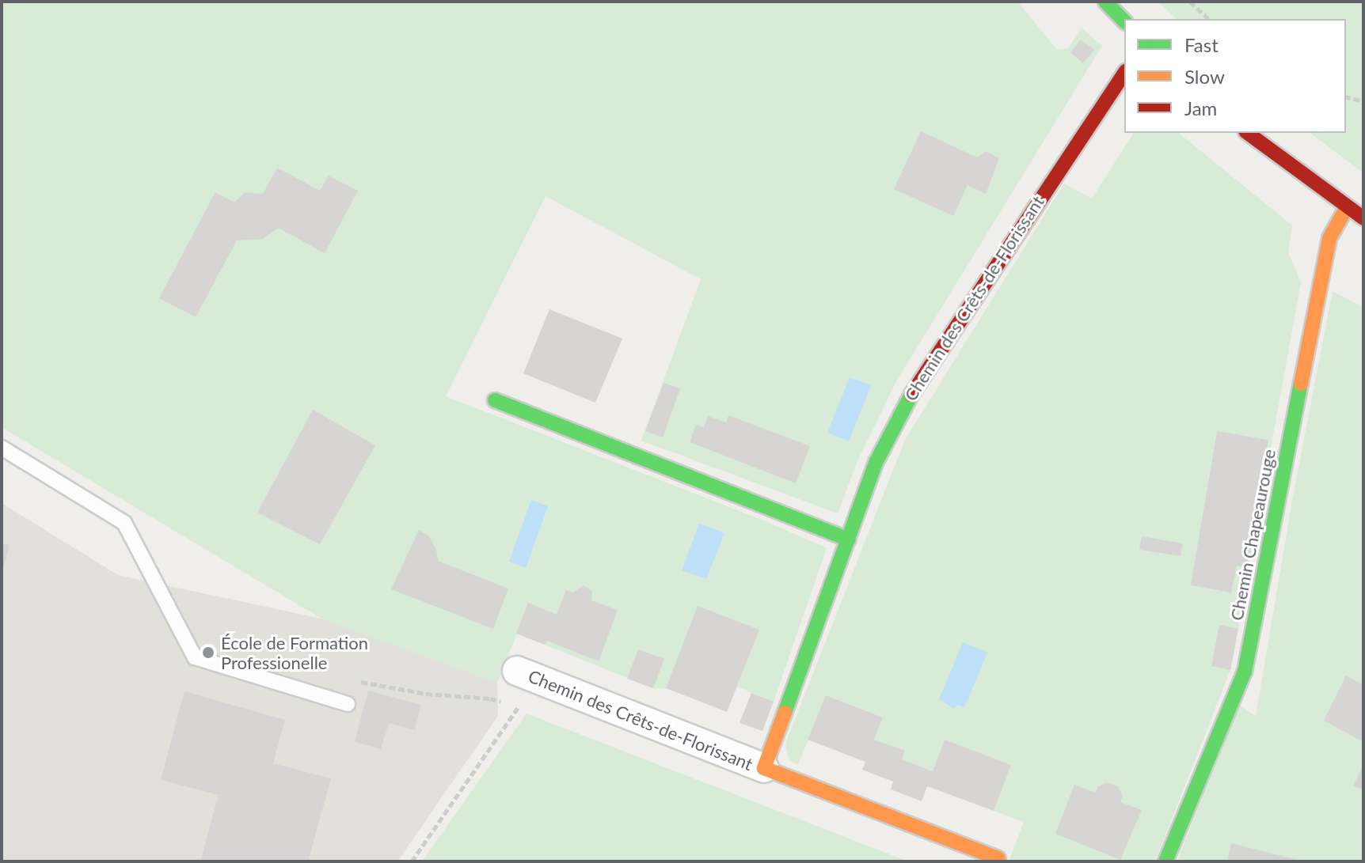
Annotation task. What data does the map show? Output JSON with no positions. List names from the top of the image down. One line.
{"streets":{"street":["Chemin des Crêts-de-Florissant","Chemin Chapeaurouge"]},"places":["École de Formation Professionelle"],"legend":["Fast","Slow","Jam"]}
